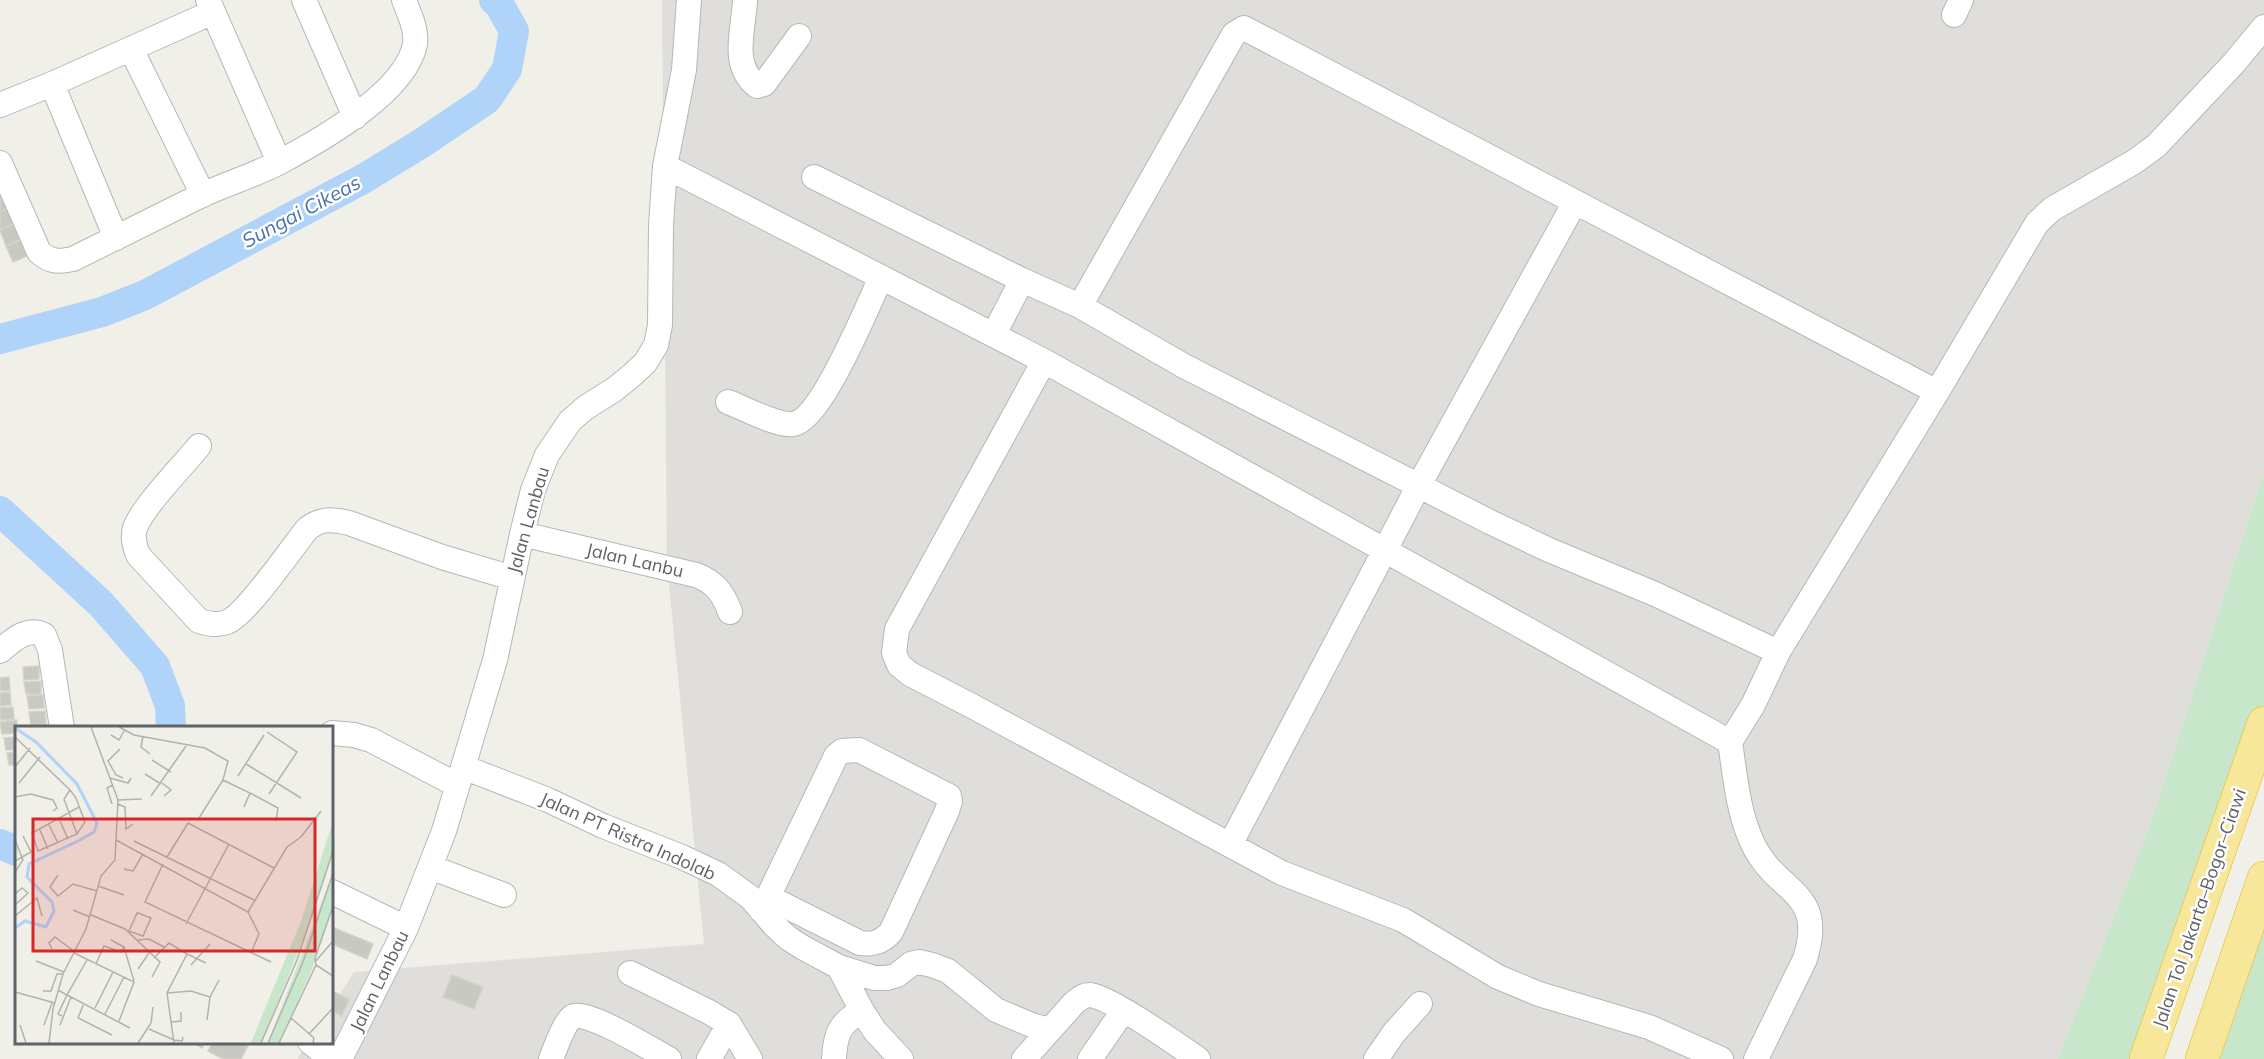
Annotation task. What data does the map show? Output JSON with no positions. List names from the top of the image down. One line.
{"streets":{"highway":["Jalan Tol Jakarta–Bogor–Ciawi"],"street":["Jalan Lanbau","Jalan Lanbu","Jalan PT Ristra Indolab"]},"crossings":[["Jalan Lanbau","Jalan Lanbu"],["Jalan Lanbau","Jalan PT Ristra Indolab"]],"water":["Sungai Cikeas"]}
